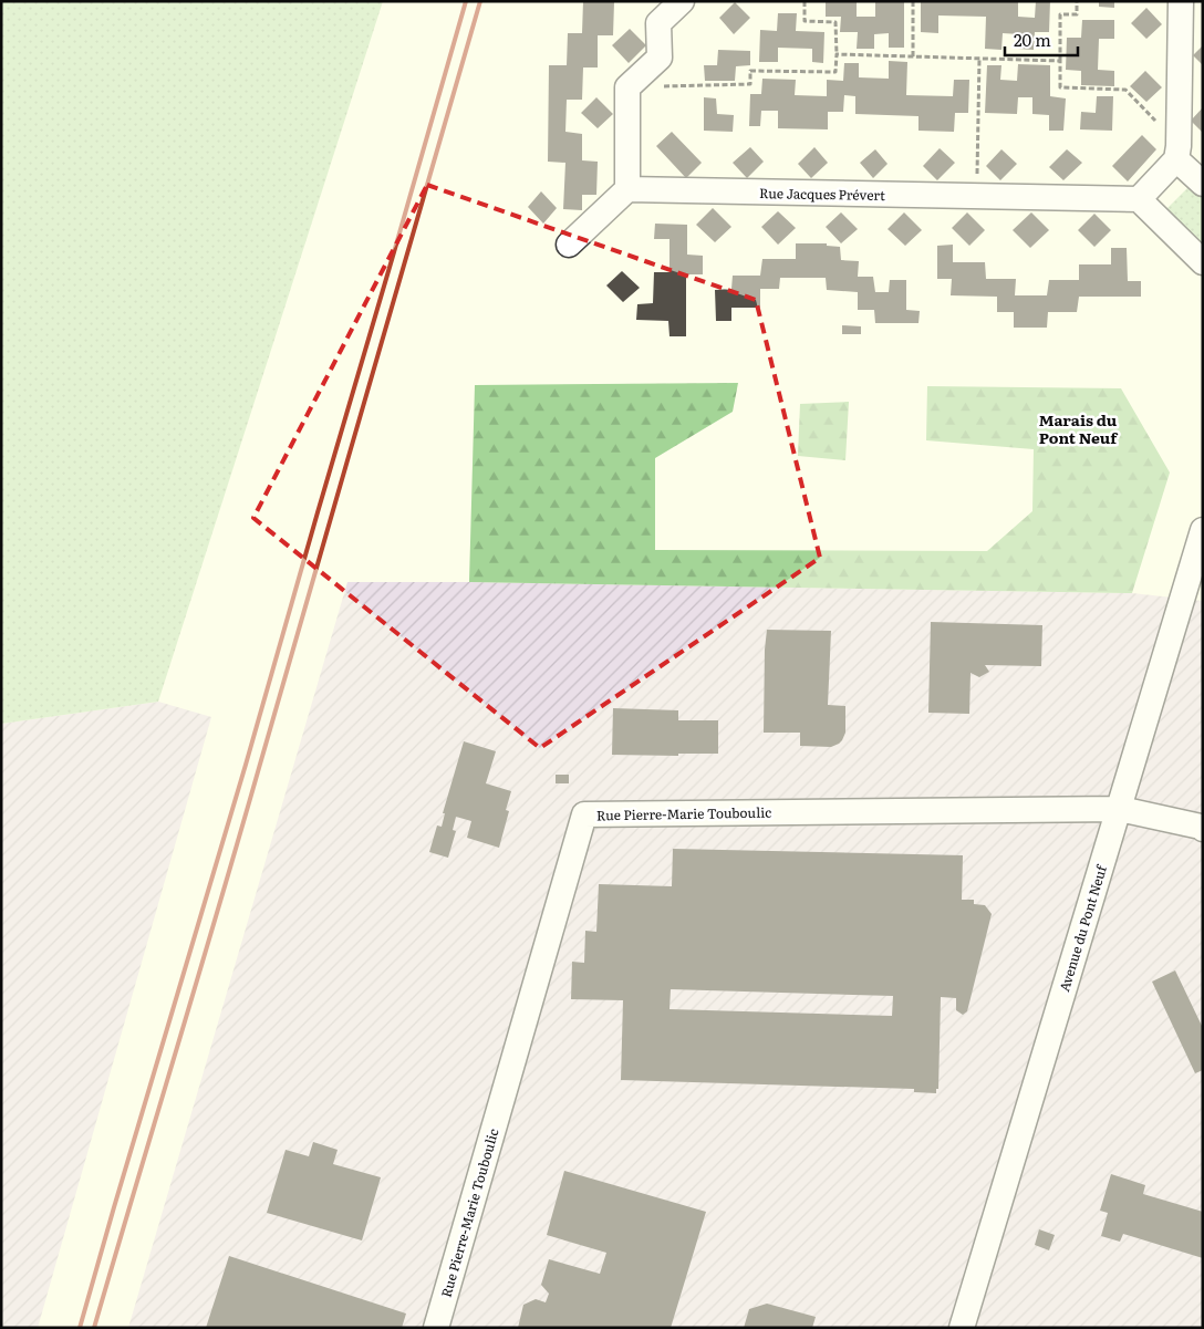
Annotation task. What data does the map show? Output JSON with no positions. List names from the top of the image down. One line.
{"streets":{"street":["Rue Jacques Prévert","Rue Pierre-Marie Touboulic","Avenue du Pont Neuf"]},"crossings":[["Rue Pierre-Marie Touboulic","Avenue du Pont Neuf"]],"districts":["Marais du Pont Neuf"],"scale_bar":"20 m"}
